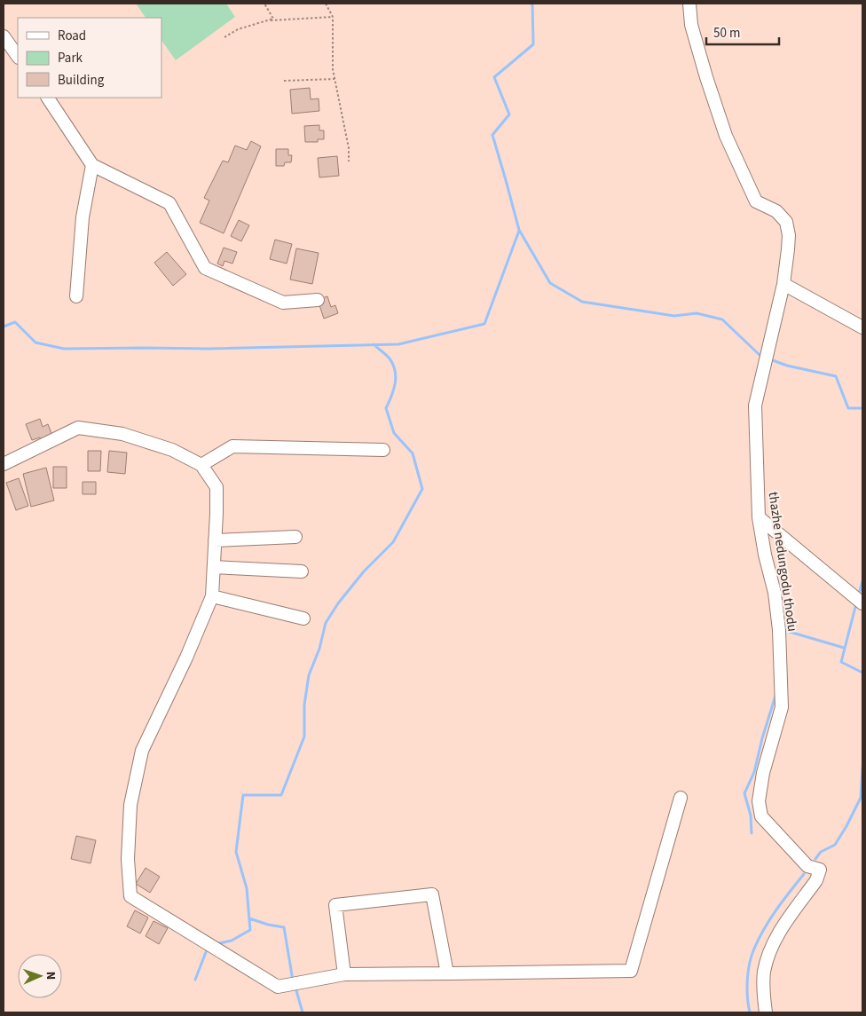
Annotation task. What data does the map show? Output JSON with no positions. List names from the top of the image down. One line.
{"streets":{"street":["thazhe nedungodu thodu"]},"legend":["Road","Park","Building"],"scale_bar":"50 m","north":"right"}
